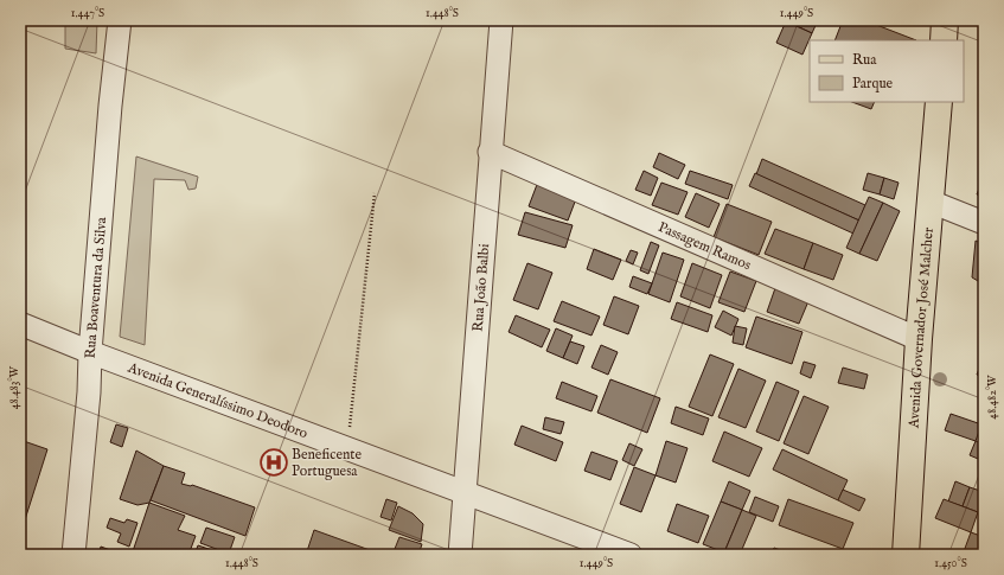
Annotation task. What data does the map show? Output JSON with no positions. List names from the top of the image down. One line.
{"streets":{"main road":["Avenida Governador José Malcher"],"street":["Passagem Ramos","Rua Boaventura da Silva","Rua João Balbi","Avenida Generalíssimo Deodoro"]},"crossings":[["Passagem Ramos","Rua João Balbi"],["Passagem Ramos","Avenida Governador José Malcher"],["Rua Boaventura da Silva","Avenida Generalíssimo Deodoro"],["Rua João Balbi","Avenida Generalíssimo Deodoro"]],"places":{"hospital":["Beneficente Portuguesa"]},"legend":["Rua","Parque"],"coordinates":["1.447°S","1.448°S","1.449°S","48.483°W","48.482°W","1.450°S"]}
